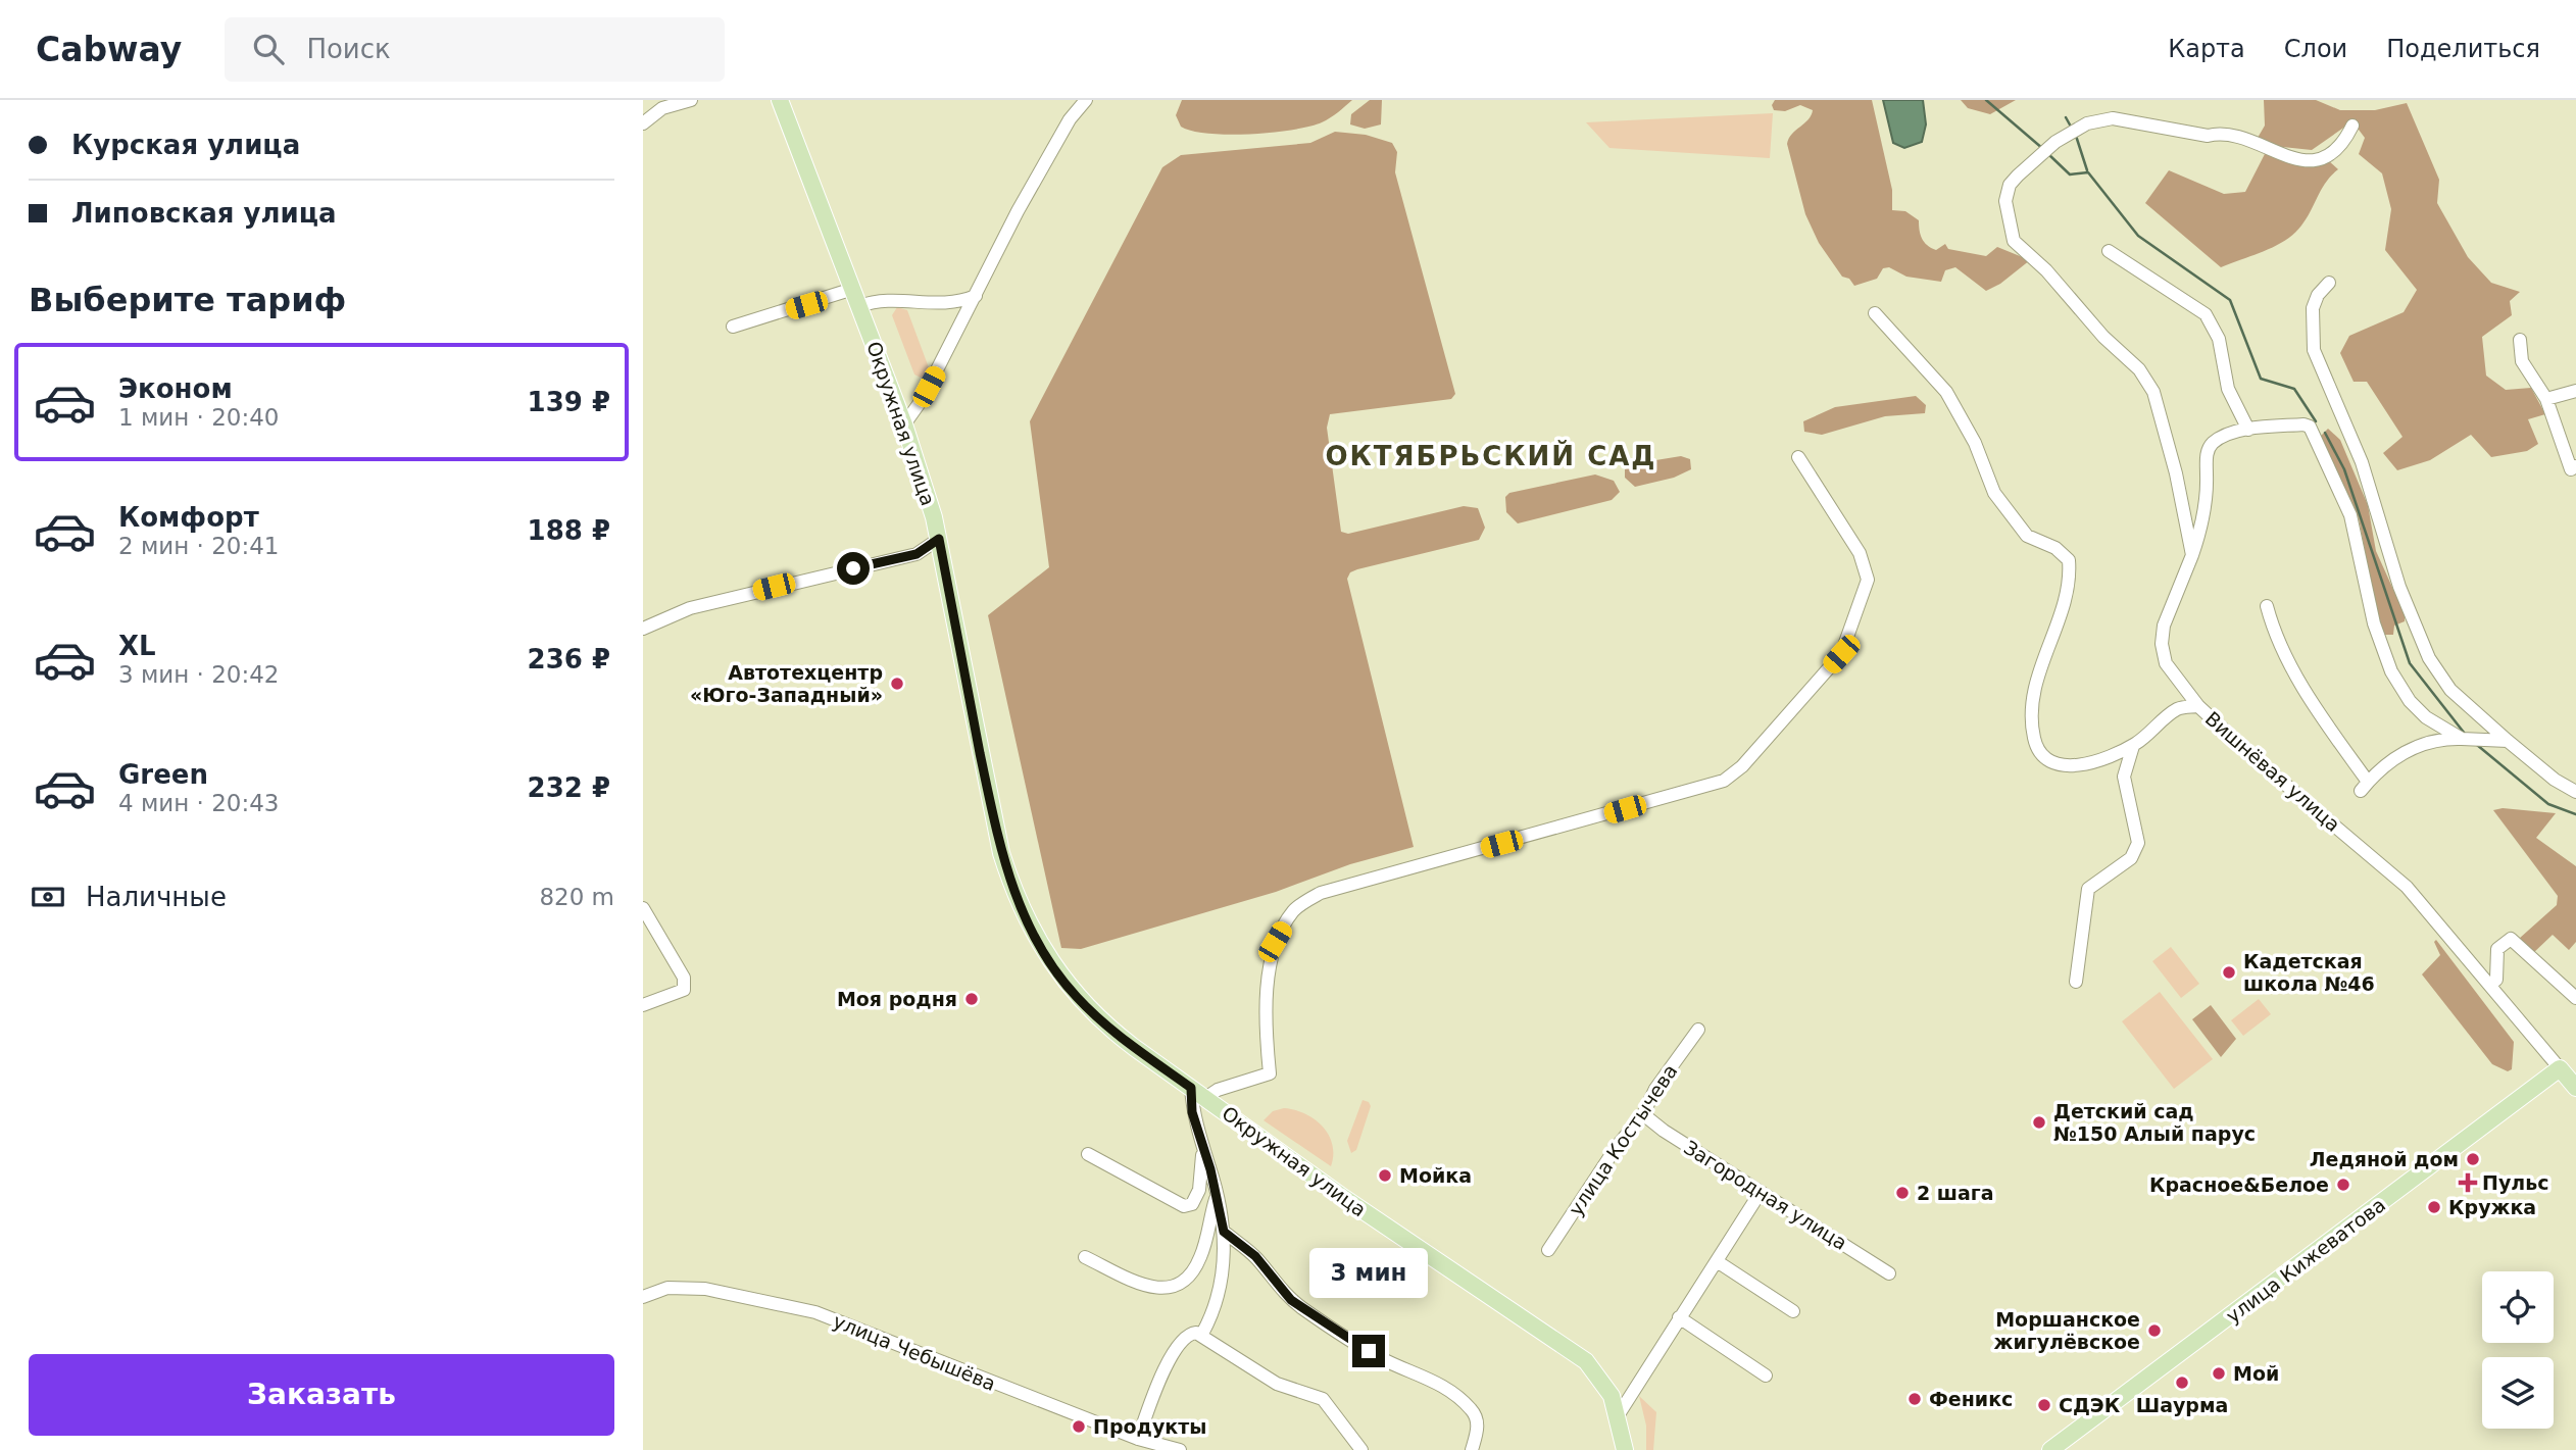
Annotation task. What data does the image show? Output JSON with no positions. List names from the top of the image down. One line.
{"streets":{"main road":["Окружная улица","Вишнёвая улица","улица Кижеватова"],"street":["улица Костычева","Загородная улица","улица Чебышёва"]},"crossings":[["Вишнёвая улица","улица Кижеватова"],["улица Костычева","Загородная улица"]],"districts":["ОКТЯБРЬСКИЙ САД"],"places":{"other":["Автотехцентр «Юго-Западный»","Кадетская школа №46","Моя родня","Детский сад №150 Алый парус","Ледяной дом","Мойка","Красное&Белое","2 шага","Кружка","Моршанское жигулёвское","Мой","Шаурма","Феникс","СДЭК","Продукты"],"health":["Пульс"]},"page":{"header":"Cabway","search":"Поиск","nav":["Карта","Слои","Поделиться"],"banner":["Курская улица","Липовская улица"],"heading":"Выберите тариф","list":[{"name":"Эконом","note":"1 мин · 20:40","value":"139 ₽"},{"name":"Комфорт","note":"2 мин · 20:41","value":"188 ₽"},{"name":"XL","note":"3 мин · 20:42","value":"236 ₽"},{"name":"Green","note":"4 мин · 20:43","value":"232 ₽"}],"pay":["Наличные","820 m"],"bubble":"3 мин","buttons":"Заказать"}}
